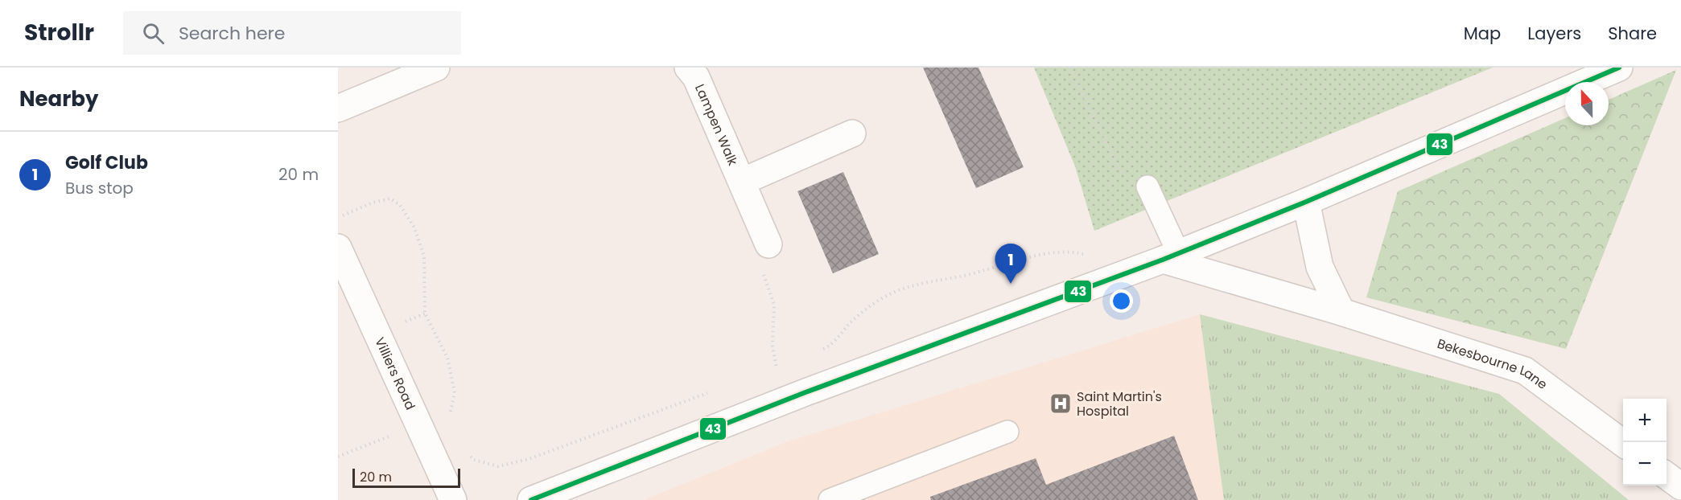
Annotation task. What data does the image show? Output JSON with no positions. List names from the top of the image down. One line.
{"streets":{"street":["Lampen Walk","Bekesbourne Lane","Villiers Road"]},"places":{"hospital":["Saint Martin's Hospital"]},"lines":["transit line 43"],"scale_bar":"20 m","north":"top","page":{"header":"Strollr","search":"Search here","nav":["Map","Layers","Share"],"heading":"Nearby","list":[{"mark":"1","name":"Golf Club","note":"Bus stop","value":"20 m"}],"pins":"1","map_buttons":["+","−"],"scale":"20 m"}}
